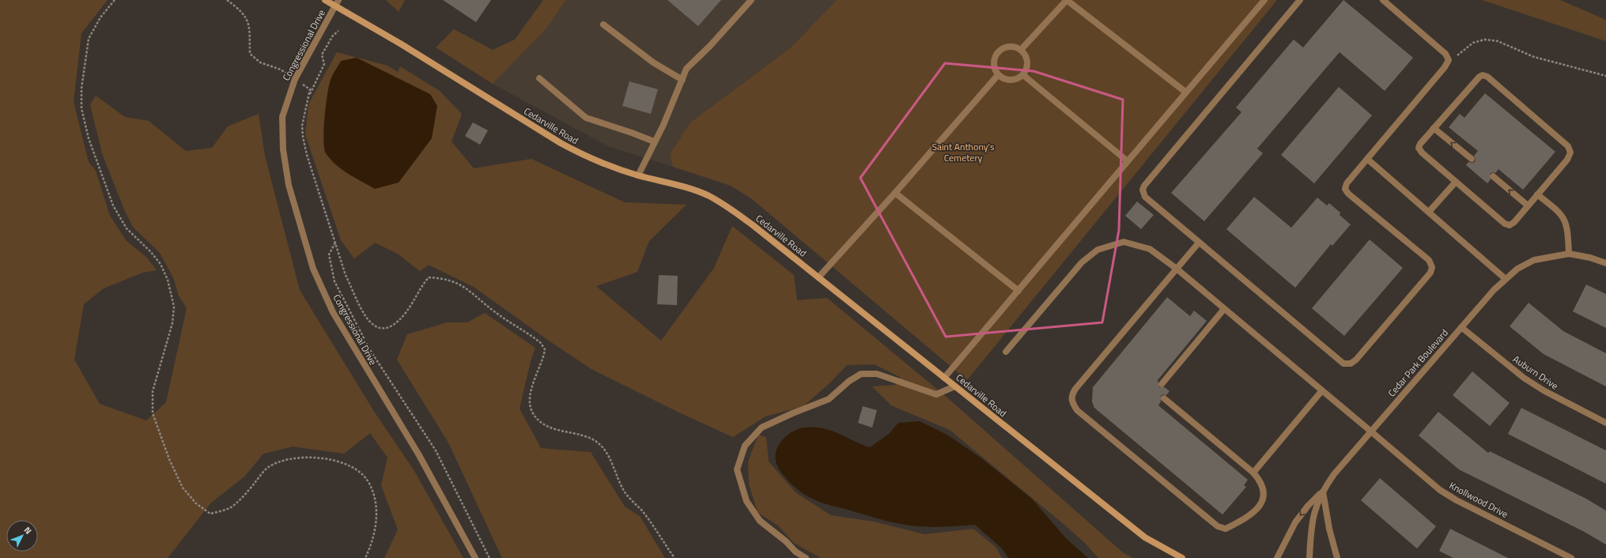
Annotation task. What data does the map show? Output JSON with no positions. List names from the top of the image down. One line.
{"streets":{"main road":["Cedarville Road"],"street":["Congressional Drive","Cedar Park Boulevard","Auburn Drive","Knollwood Drive"]},"crossings":[["Congressional Drive","Cedarville Road"],["Cedar Park Boulevard","Auburn Drive"],["Cedar Park Boulevard","Knollwood Drive"]],"parks":["Saint Anthony's Cemetery"],"north":"top right"}
